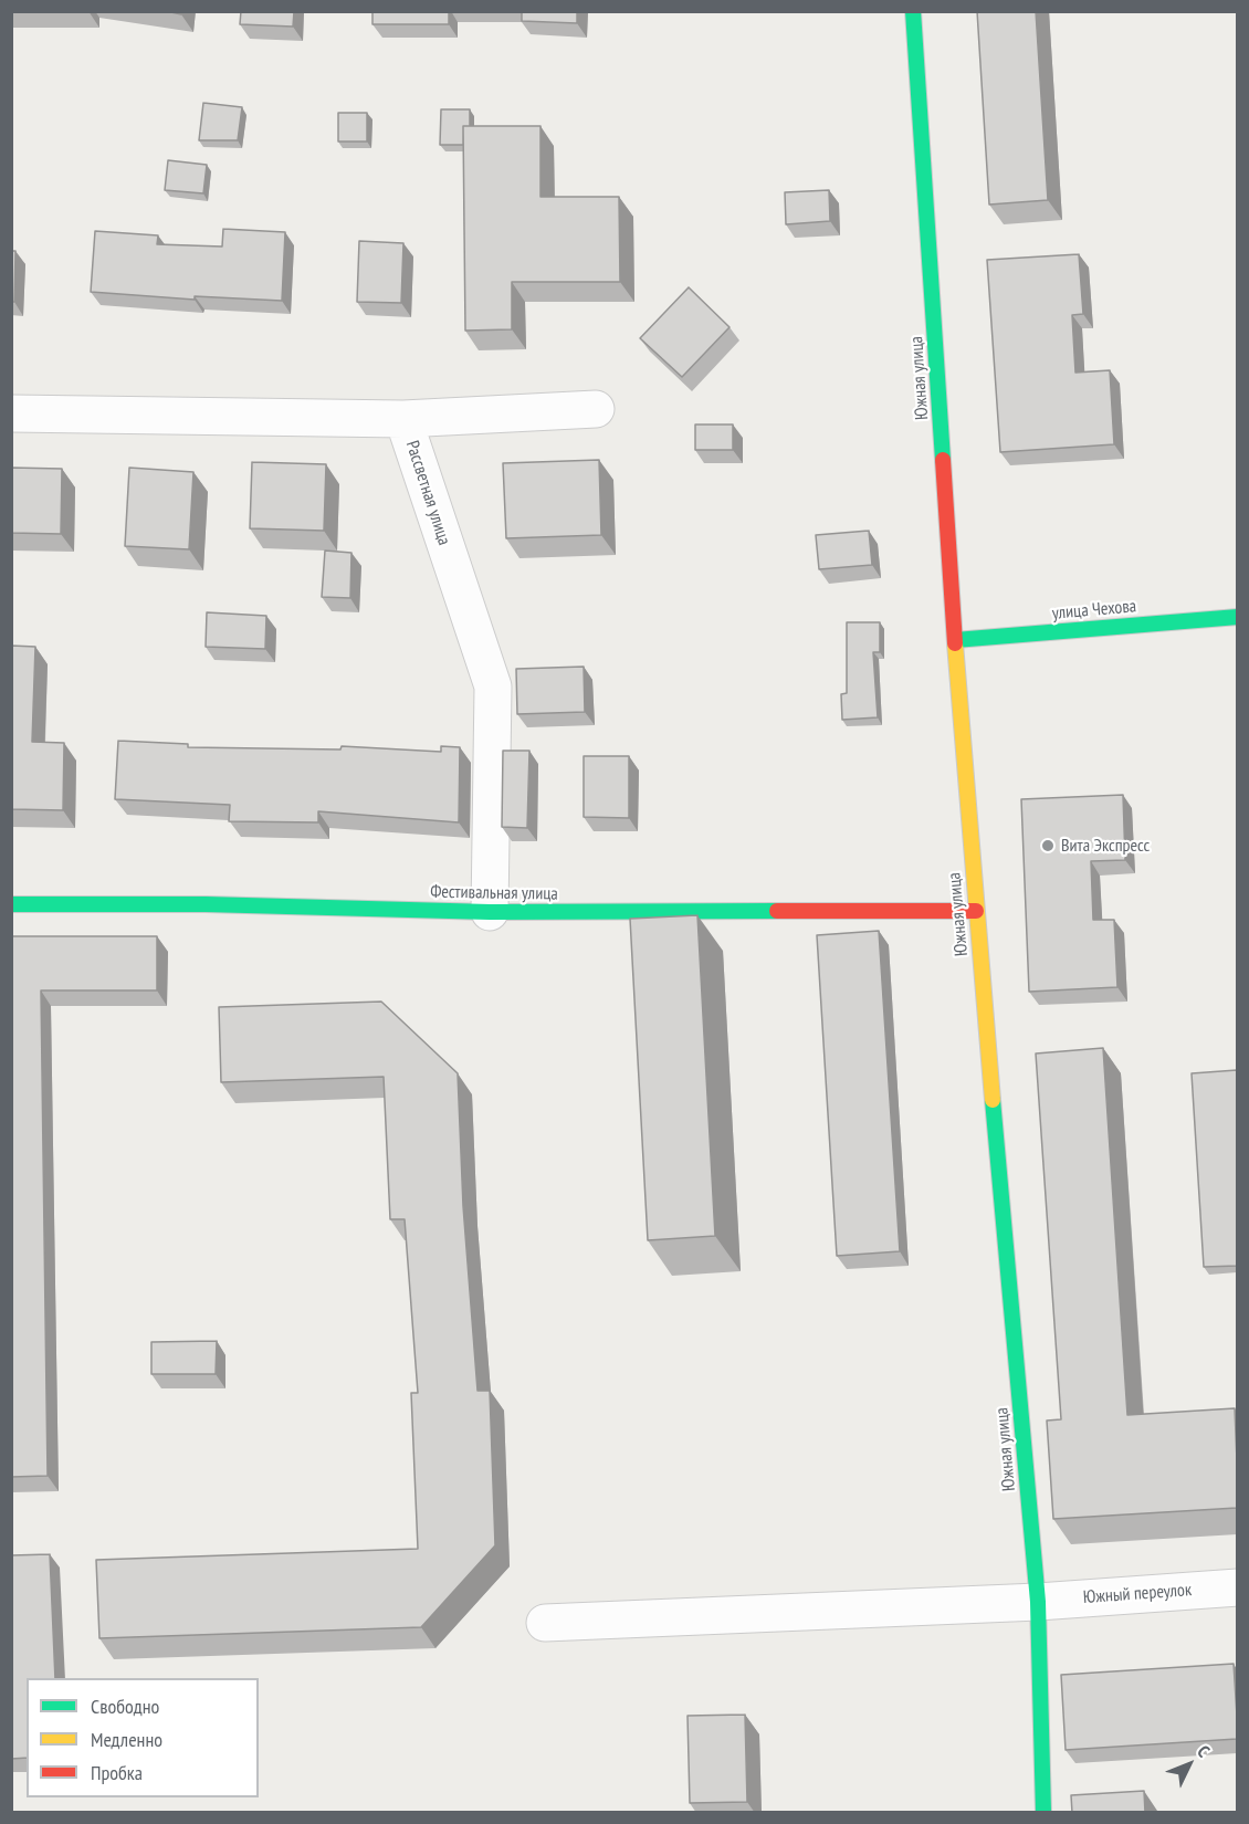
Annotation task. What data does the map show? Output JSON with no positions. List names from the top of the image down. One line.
{"streets":{"street":["Южная улица","Рассветная улица","улица Чехова","Фестивальная улица","Южный переулок"]},"crossings":[["Южная улица","улица Чехова"],["Южная улица","Фестивальная улица"],["Южная улица","Южный переулок"],["Рассветная улица","Фестивальная улица"]],"places":["Вита Экспресс"],"legend":["Свободно","Медленно","Пробка"],"north":"top right"}
